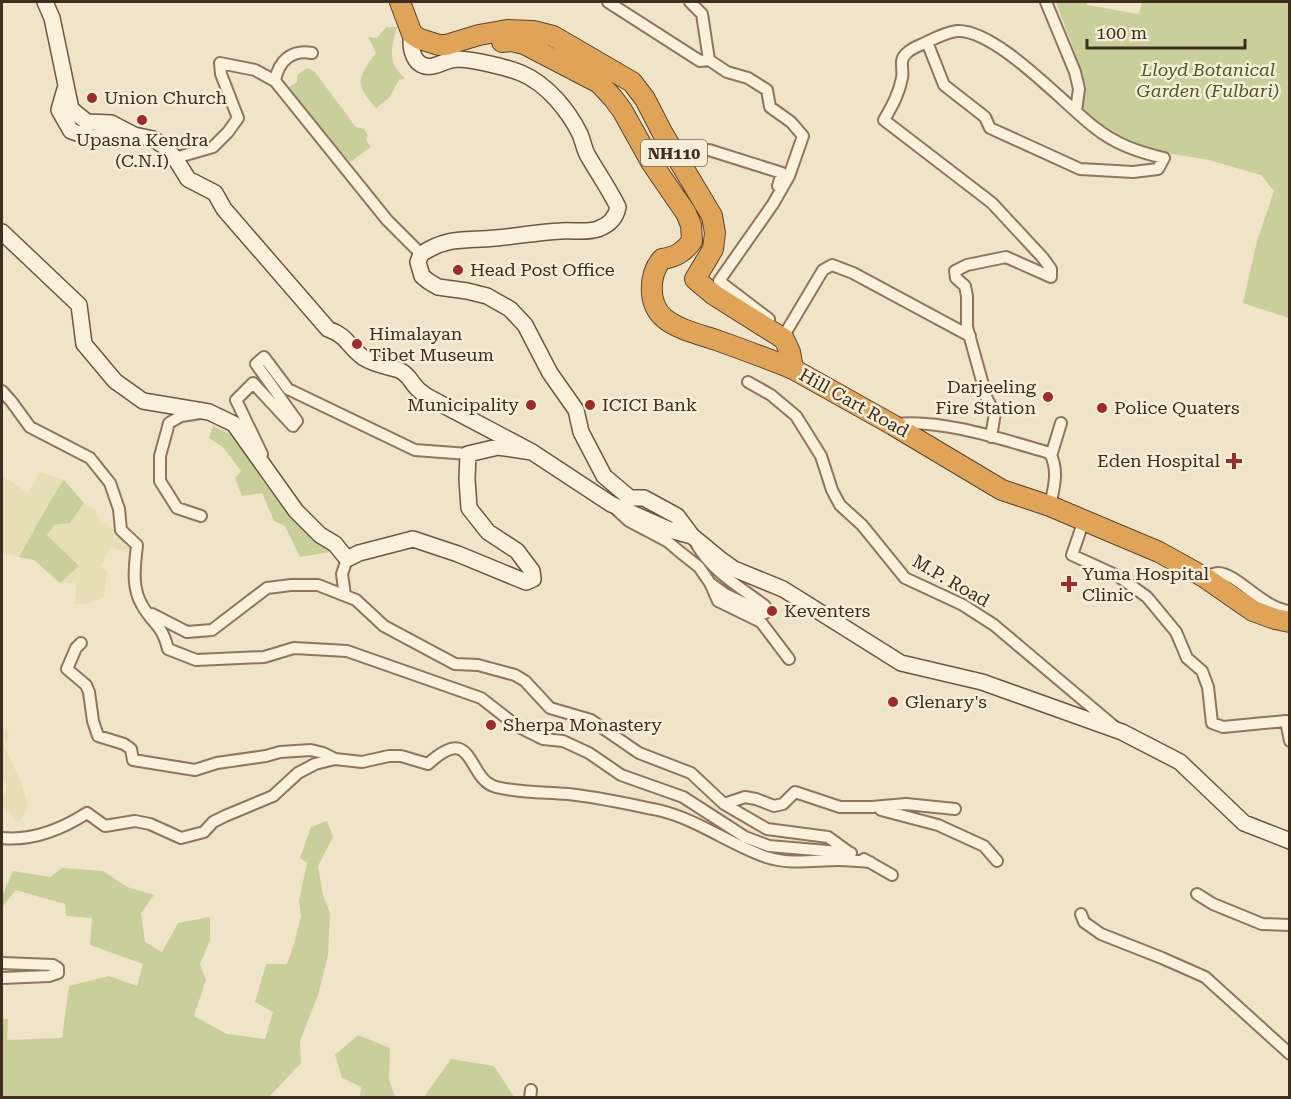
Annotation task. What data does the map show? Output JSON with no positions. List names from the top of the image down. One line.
{"streets":{"highway":["NH110","Hill Cart Road"],"street":["M.P. Road"]},"crossings":[["NH110","Hill Cart Road"]],"parks":["Lloyd Botanical Garden (Fulbari)"],"places":{"other":["Union Church","Upasna Kendra (C.N.I)","Head Post Office","Himalayan Tibet Museum","Darjeeling Fire Station","Municipality","ICICI Bank","Police Quaters","Keventers","Glenary's","Sherpa Monastery"],"health":["Eden Hospital","Yuma Hospital Clinic"]},"scale_bar":"100 m"}
